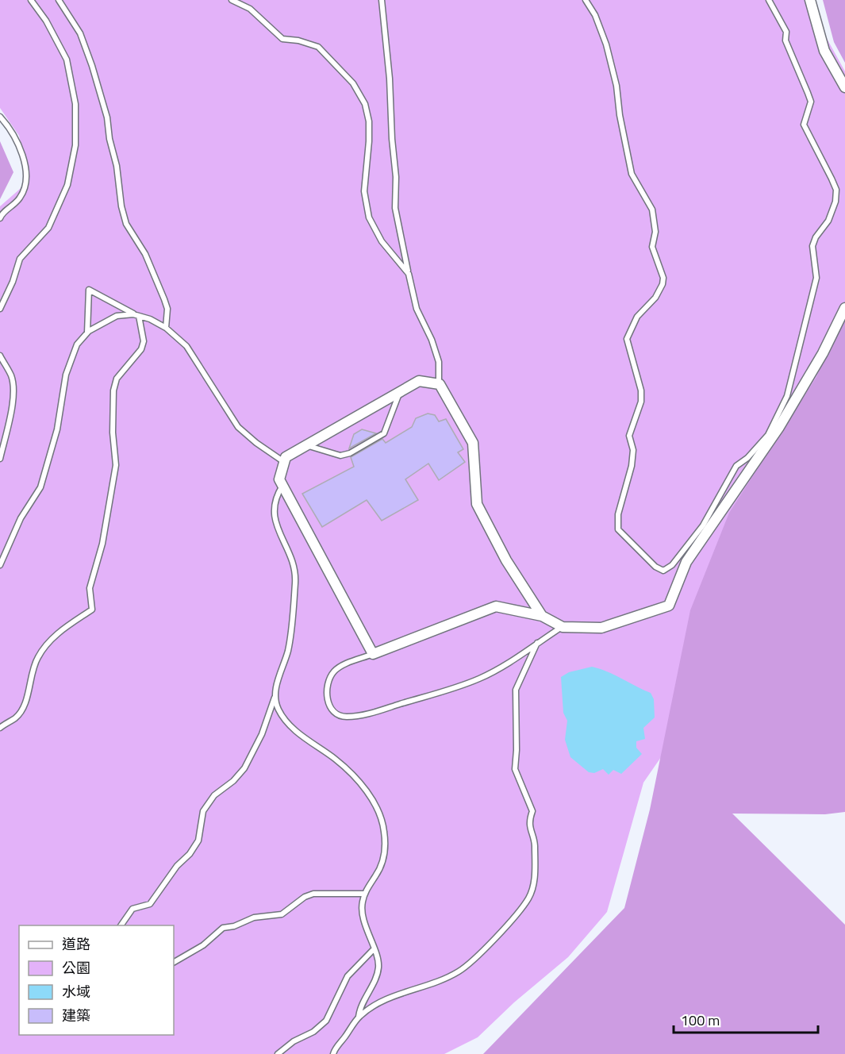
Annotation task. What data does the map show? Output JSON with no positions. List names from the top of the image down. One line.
{"legend":["道路","公園","水域","建築"],"scale_bar":"100 m"}
